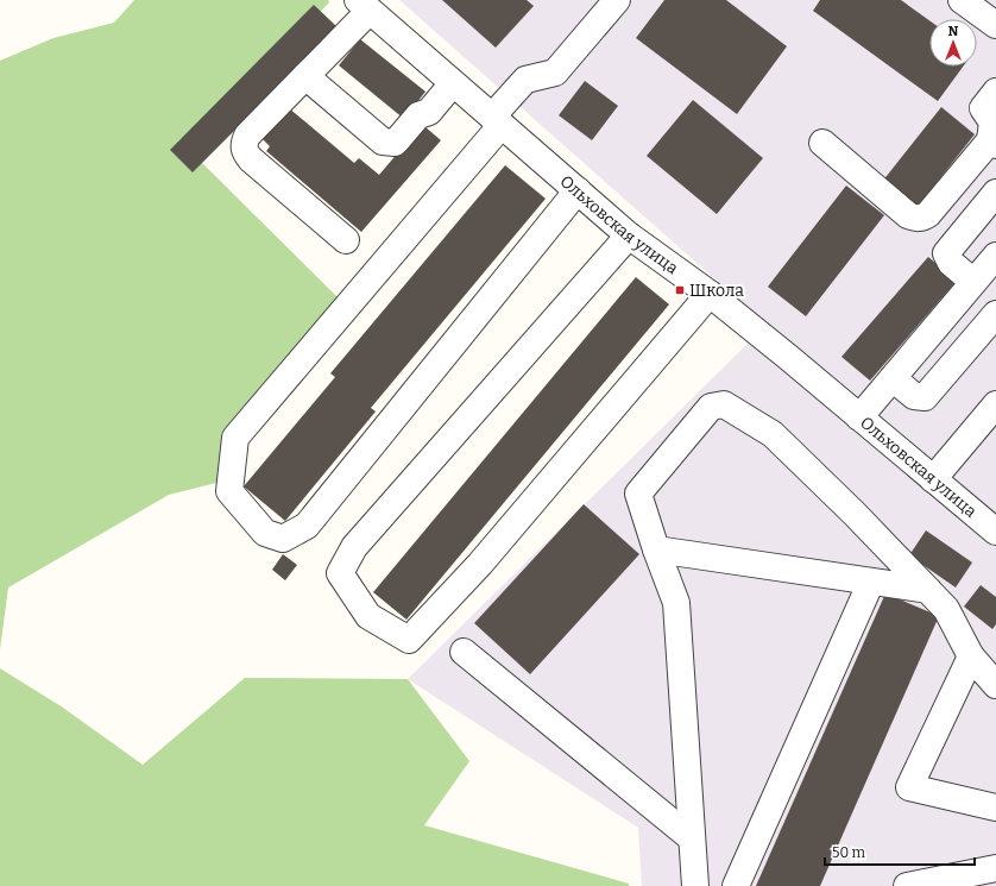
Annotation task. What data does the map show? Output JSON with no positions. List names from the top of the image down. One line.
{"streets":{"street":["Ольховская улица"]},"places":{"transit":["Школа"]},"scale_bar":"50 m","north":"top"}
